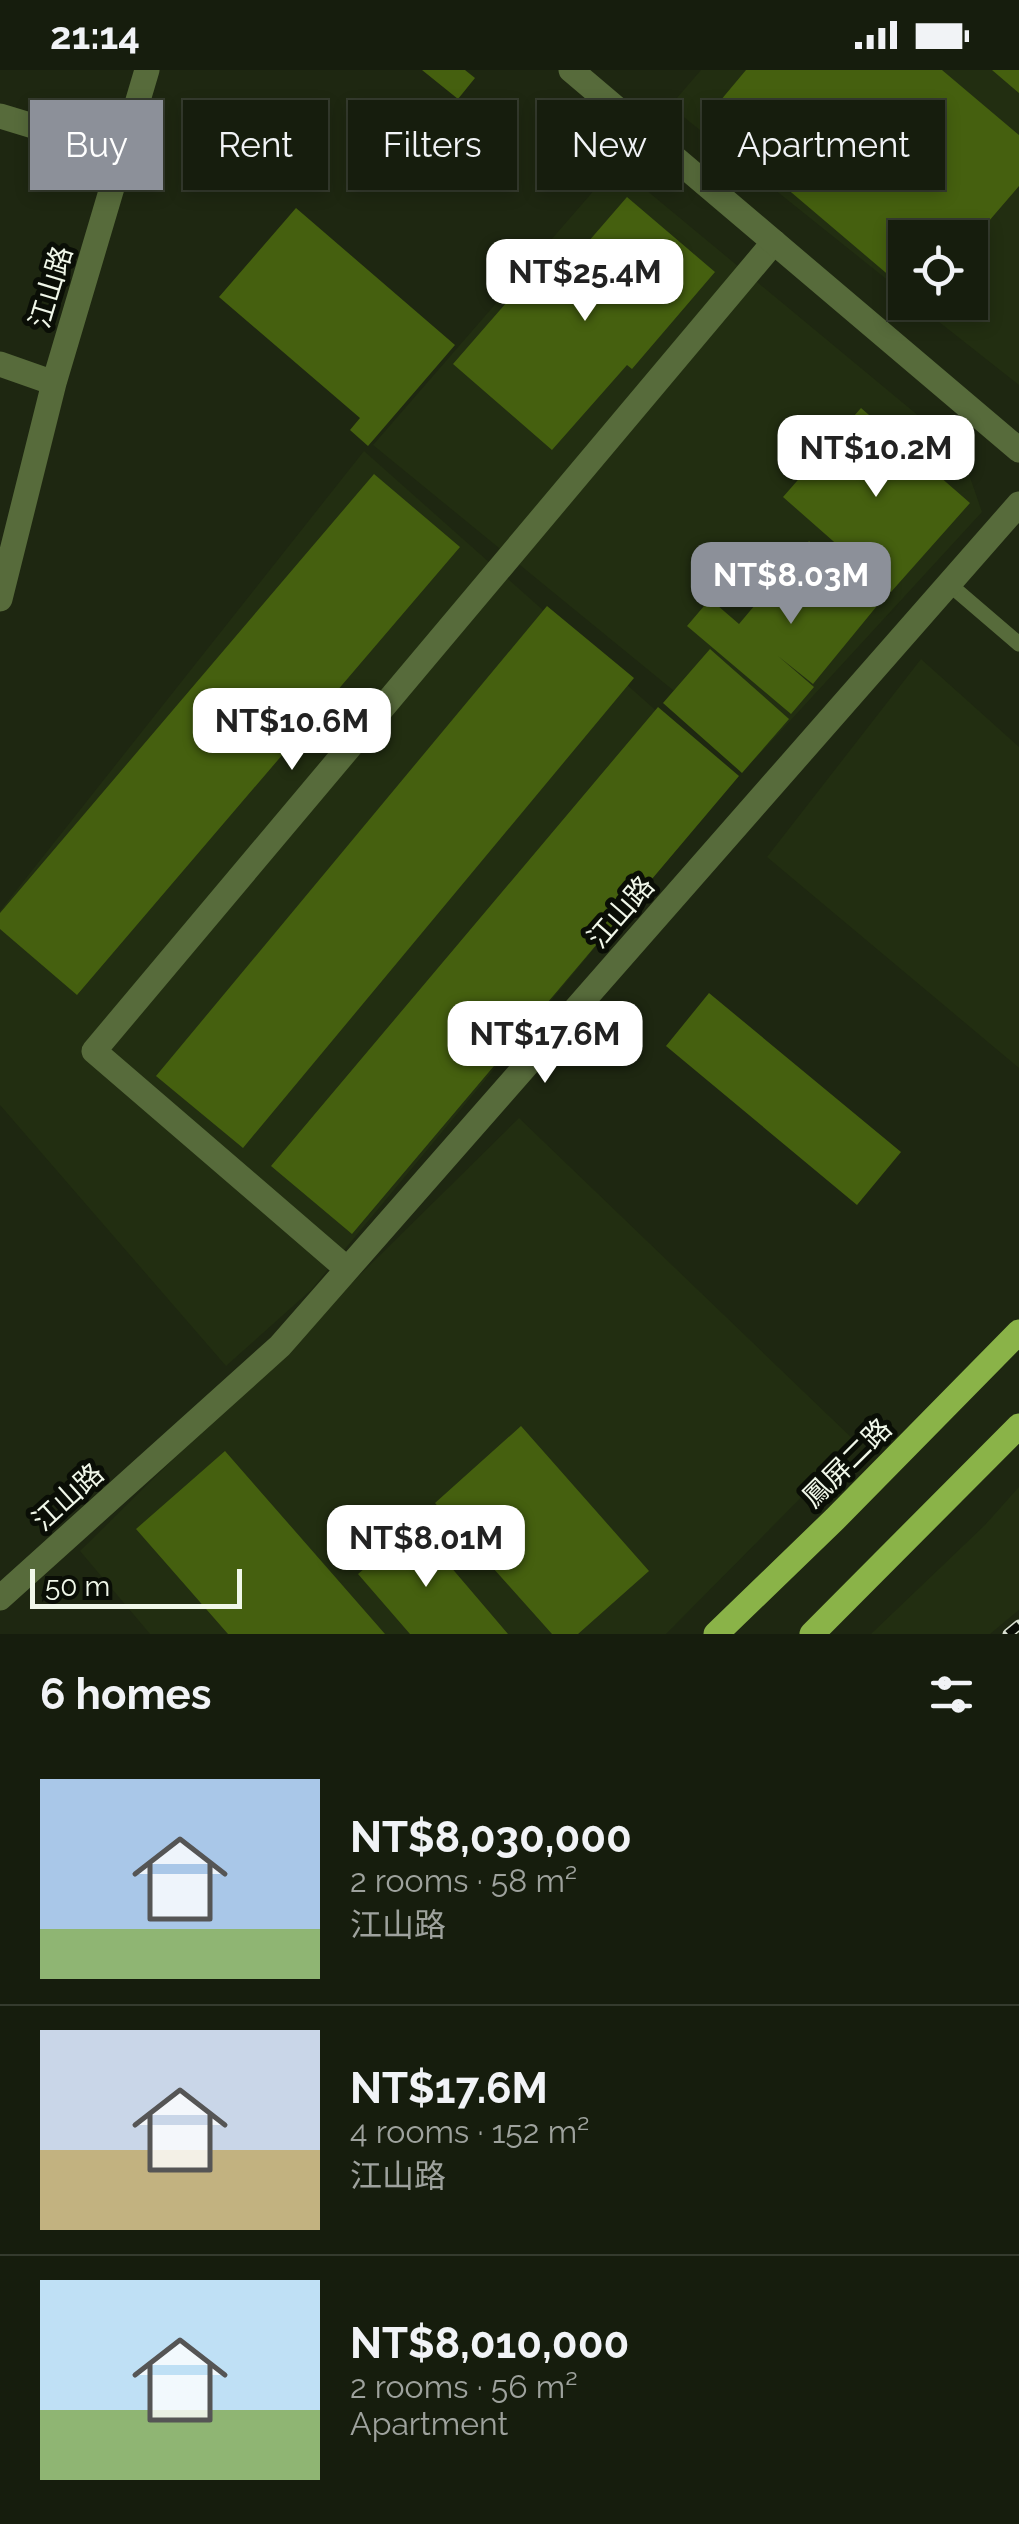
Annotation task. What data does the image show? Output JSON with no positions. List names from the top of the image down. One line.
{"streets":{"main road":["鳳屏二路"],"street":["江山路"]},"scale_bar":"50 m","page":{"status":"21:14","chip":["Buy","Rent","Filters","New","Apartment"],"price":["NT$25.4M","NT$10.2M","NT$8.03M","NT$10.6M","NT$17.6M","NT$8.01M"],"scale":"50 m","heading":"6 homes","list":[{"name":"NT$8,030,000","note":"2 rooms · 58 m² · 江山路"},{"name":"NT$17.6M","note":"4 rooms · 152 m² · 江山路"},{"name":"NT$8,010,000","note":"2 rooms · 56 m² · Apartment"}]}}
